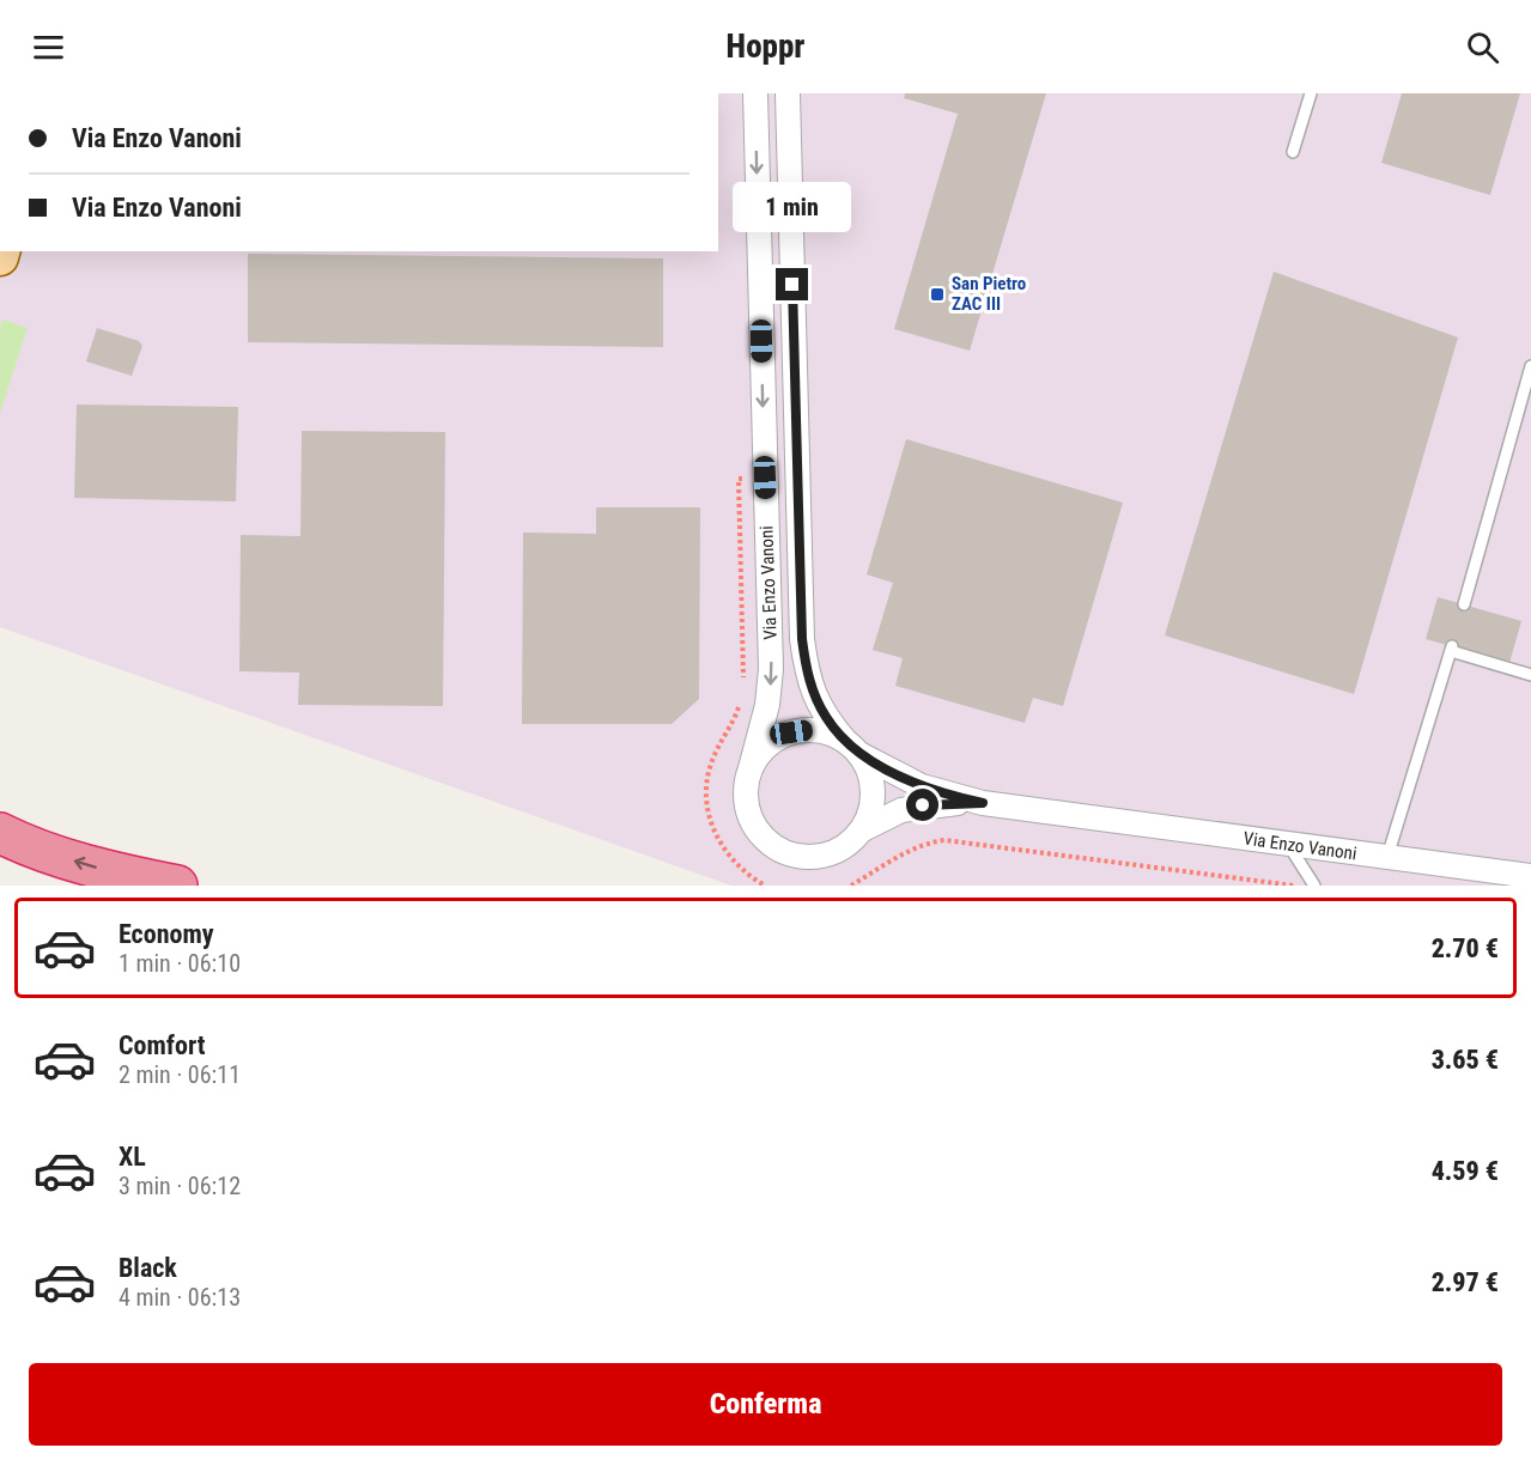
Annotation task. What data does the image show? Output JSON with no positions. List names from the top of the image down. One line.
{"streets":{"street":["Via Enzo Vanoni"]},"places":{"transit":["San Pietro ZAC III"]},"page":{"header":"Hoppr","banner":["Via Enzo Vanoni","Via Enzo Vanoni"],"bubble":"1 min","list":[{"name":"Economy","note":"1 min · 06:10","value":"2.70 €"},{"name":"Comfort","note":"2 min · 06:11","value":"3.65 €"},{"name":"XL","note":"3 min · 06:12","value":"4.59 €"},{"name":"Black","note":"4 min · 06:13","value":"2.97 €"}],"buttons":"Conferma"}}
